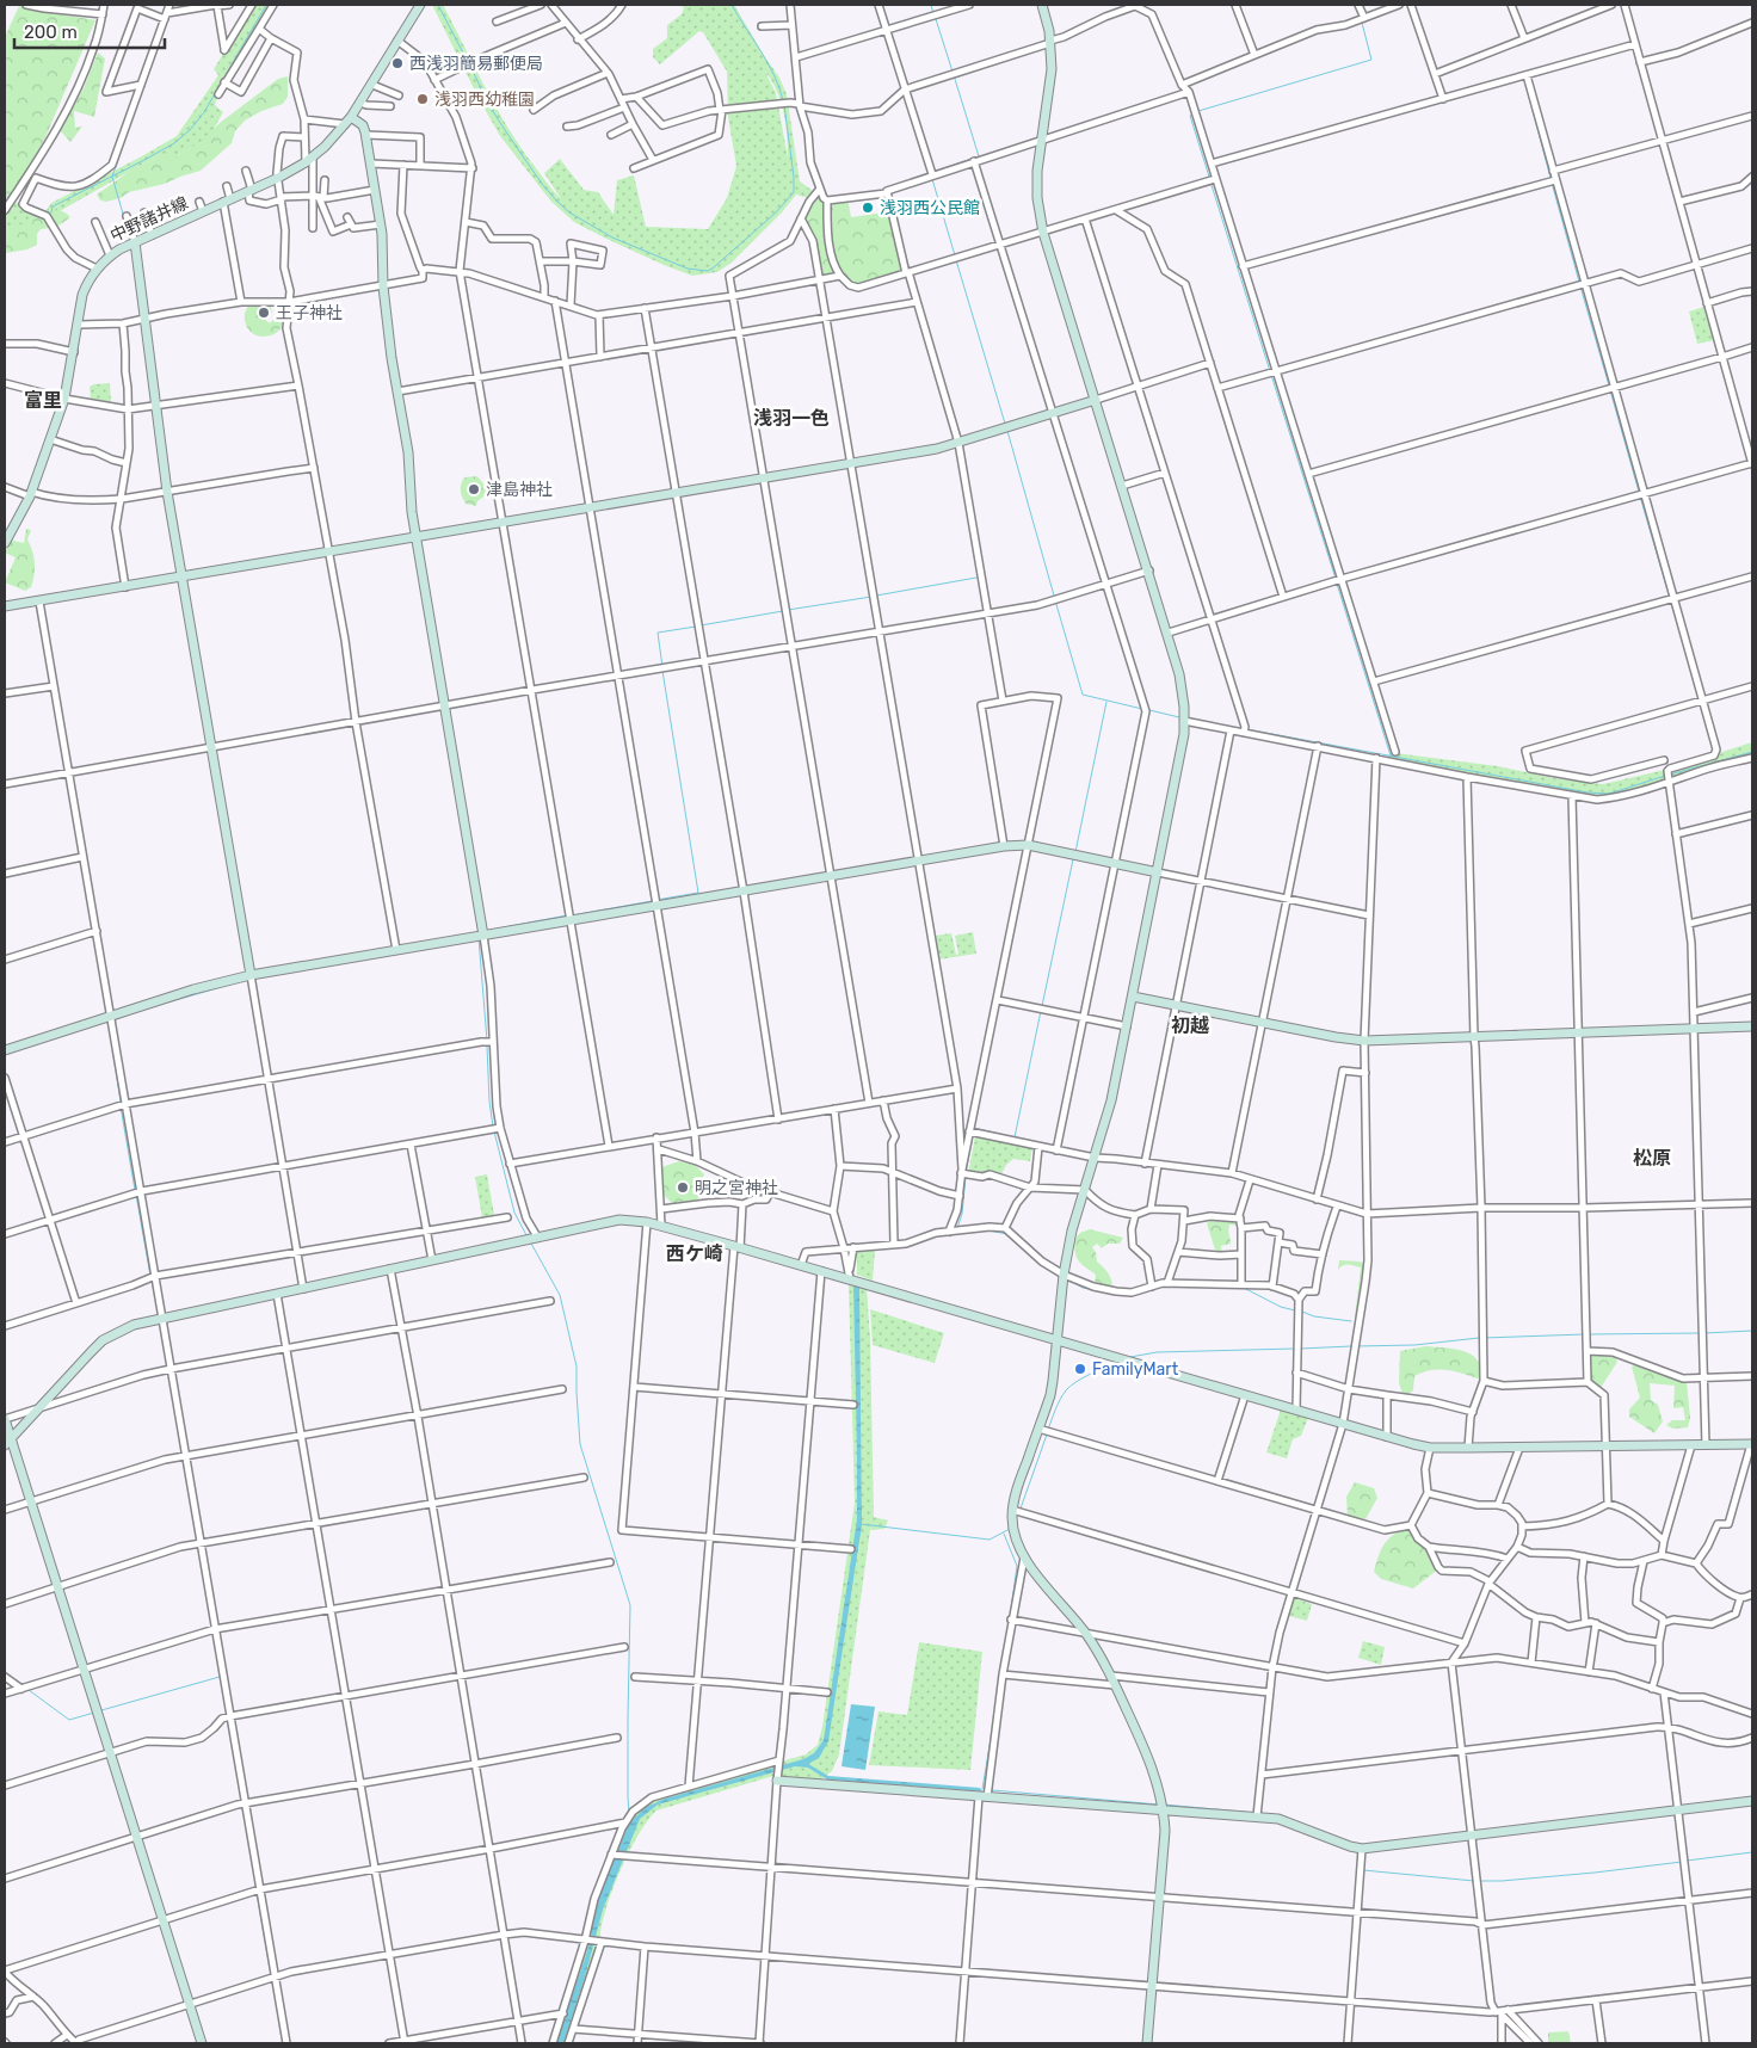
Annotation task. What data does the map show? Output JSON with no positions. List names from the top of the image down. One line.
{"streets":{"street":["中野諸井線"]},"districts":["富里","浅羽一色","初越","松原","西ケ崎"],"places":["西浅羽簡易郵便局","浅羽西幼稚園","浅羽西公民館","王子神社","津島神社","明之宮神社","FamilyMart"],"scale_bar":"200 m"}
